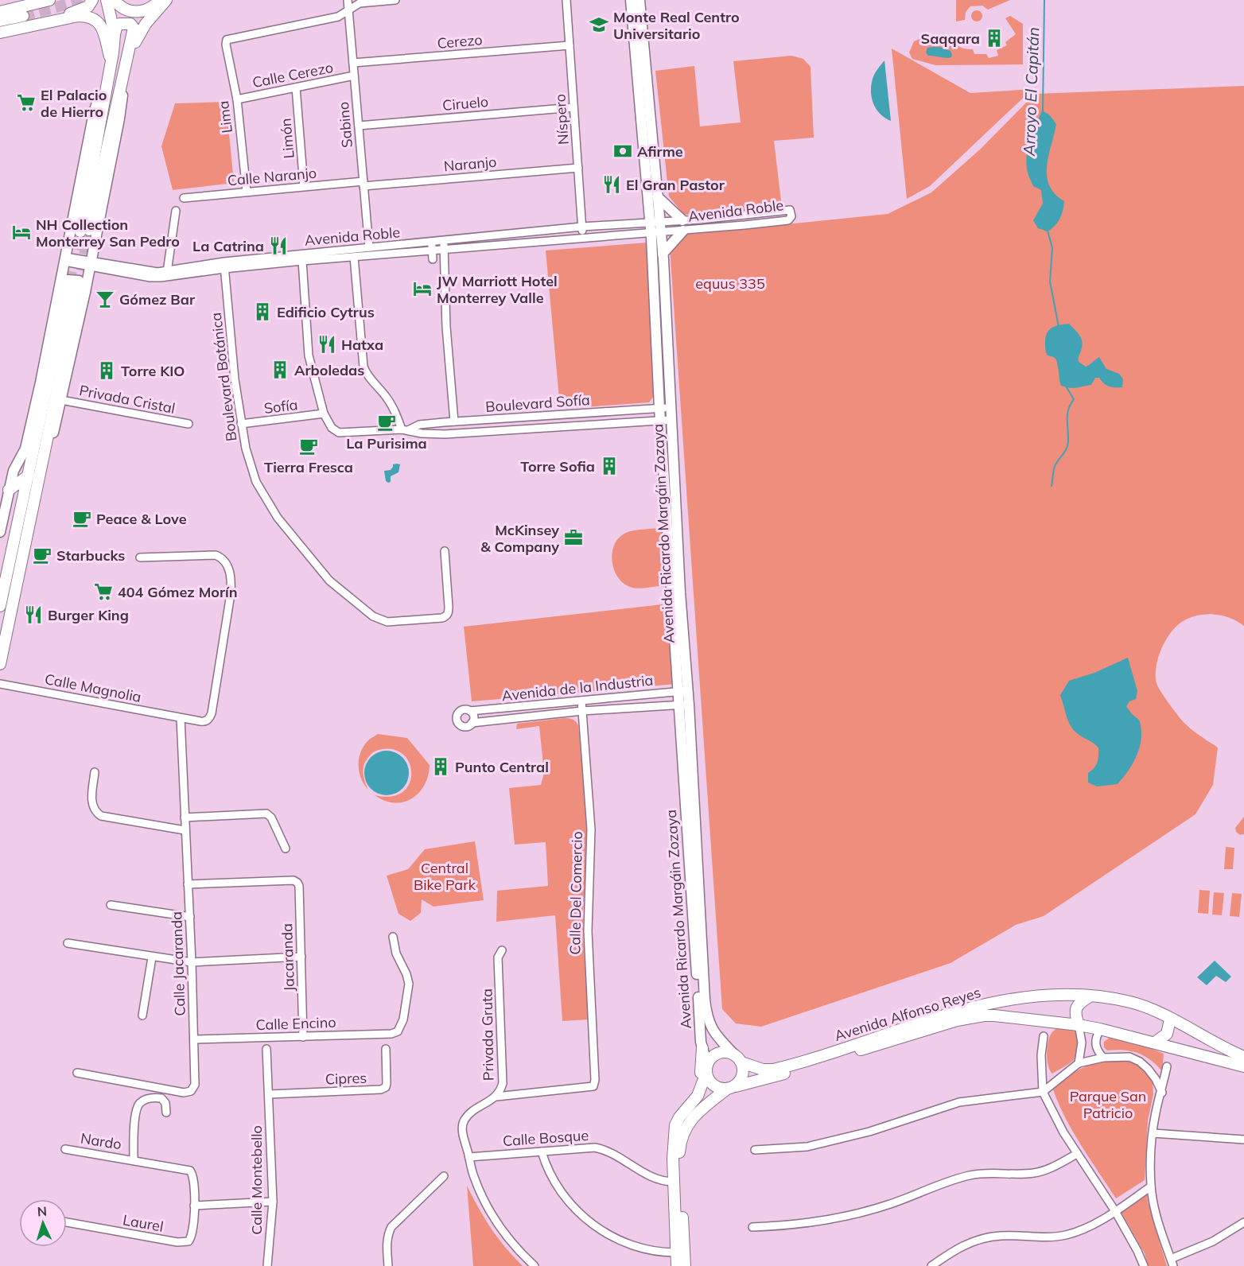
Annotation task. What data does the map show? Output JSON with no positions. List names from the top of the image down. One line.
{"streets":{"main road":["Avenida Alfonso Reyes"],"street":["Cerezo","Calle Cerezo","Ciruelo","Lima","Níspero","Sabino","Limón","Naranjo","Calle Naranjo","Avenida Roble","Boulevard Botánica","Privada Cristal","Boulevard Sofía","Sofía","Avenida Ricardo Margáin Zozaya","Calle Magnolia","Avenida de la Industria","Calle Del Comercio","Jacaranda","Calle Jacaranda","Calle Encino","Privada Gruta","Cipres","Calle Bosque","Nardo","Calle Montebello","Laurel"]},"crossings":[["Cerezo","Níspero"],["Cerezo","Sabino"],["Calle Cerezo","Lima"],["Calle Cerezo","Sabino"],["Calle Cerezo","Limón"],["Ciruelo","Níspero"],["Ciruelo","Sabino"],["Lima","Sabino"],["Lima","Calle Naranjo"],["Níspero","Naranjo"],["Níspero","Avenida Roble"],["Sabino","Naranjo"],["Sabino","Calle Naranjo"],["Sabino","Avenida Roble"],["Limón","Calle Naranjo"],["Naranjo","Calle Naranjo"],["Avenida Roble","Boulevard Botánica"],["Avenida Roble","Avenida Ricardo Margáin Zozaya"],["Boulevard Botánica","Sofía"],["Boulevard Sofía","Sofía"],["Boulevard Sofía","Avenida Ricardo Margáin Zozaya"],["Avenida Ricardo Margáin Zozaya","Avenida de la Industria"],["Avenida Ricardo Margáin Zozaya","Avenida Alfonso Reyes"],["Calle Magnolia","Calle Jacaranda"],["Avenida de la Industria","Calle Del Comercio"],["Calle Del Comercio","Privada Gruta"],["Jacaranda","Calle Jacaranda"],["Jacaranda","Calle Encino"],["Calle Jacaranda","Calle Encino"],["Privada Gruta","Calle Bosque"],["Cipres","Calle Montebello"],["Nardo","Laurel"]],"water":["Arroyo El Capitán"],"parks":["equus 335","Central Bike Park","Parque San Patricio"],"places":{"school or university":["Monte Real Centro Universitario"],"building":["Saqqara","Edificio Cytrus","Arboledas","Torre KIO","Torre Sofia","Punto Central"],"supermarket":["El Palacio de Hierro","404 Gómez Morín"],"bank":["Afirme"],"restaurant":["El Gran Pastor","La Catrina","Hatxa","Burger King"],"hotel":["NH Collection Monterrey San Pedro","JW Marriott Hotel Monterrey Valle"],"bar":["Gómez Bar"],"cafe":["La Purisima","Tierra Fresca","Peace & Love","Starbucks"],"office":["McKinsey & Company"]},"north":"top"}
